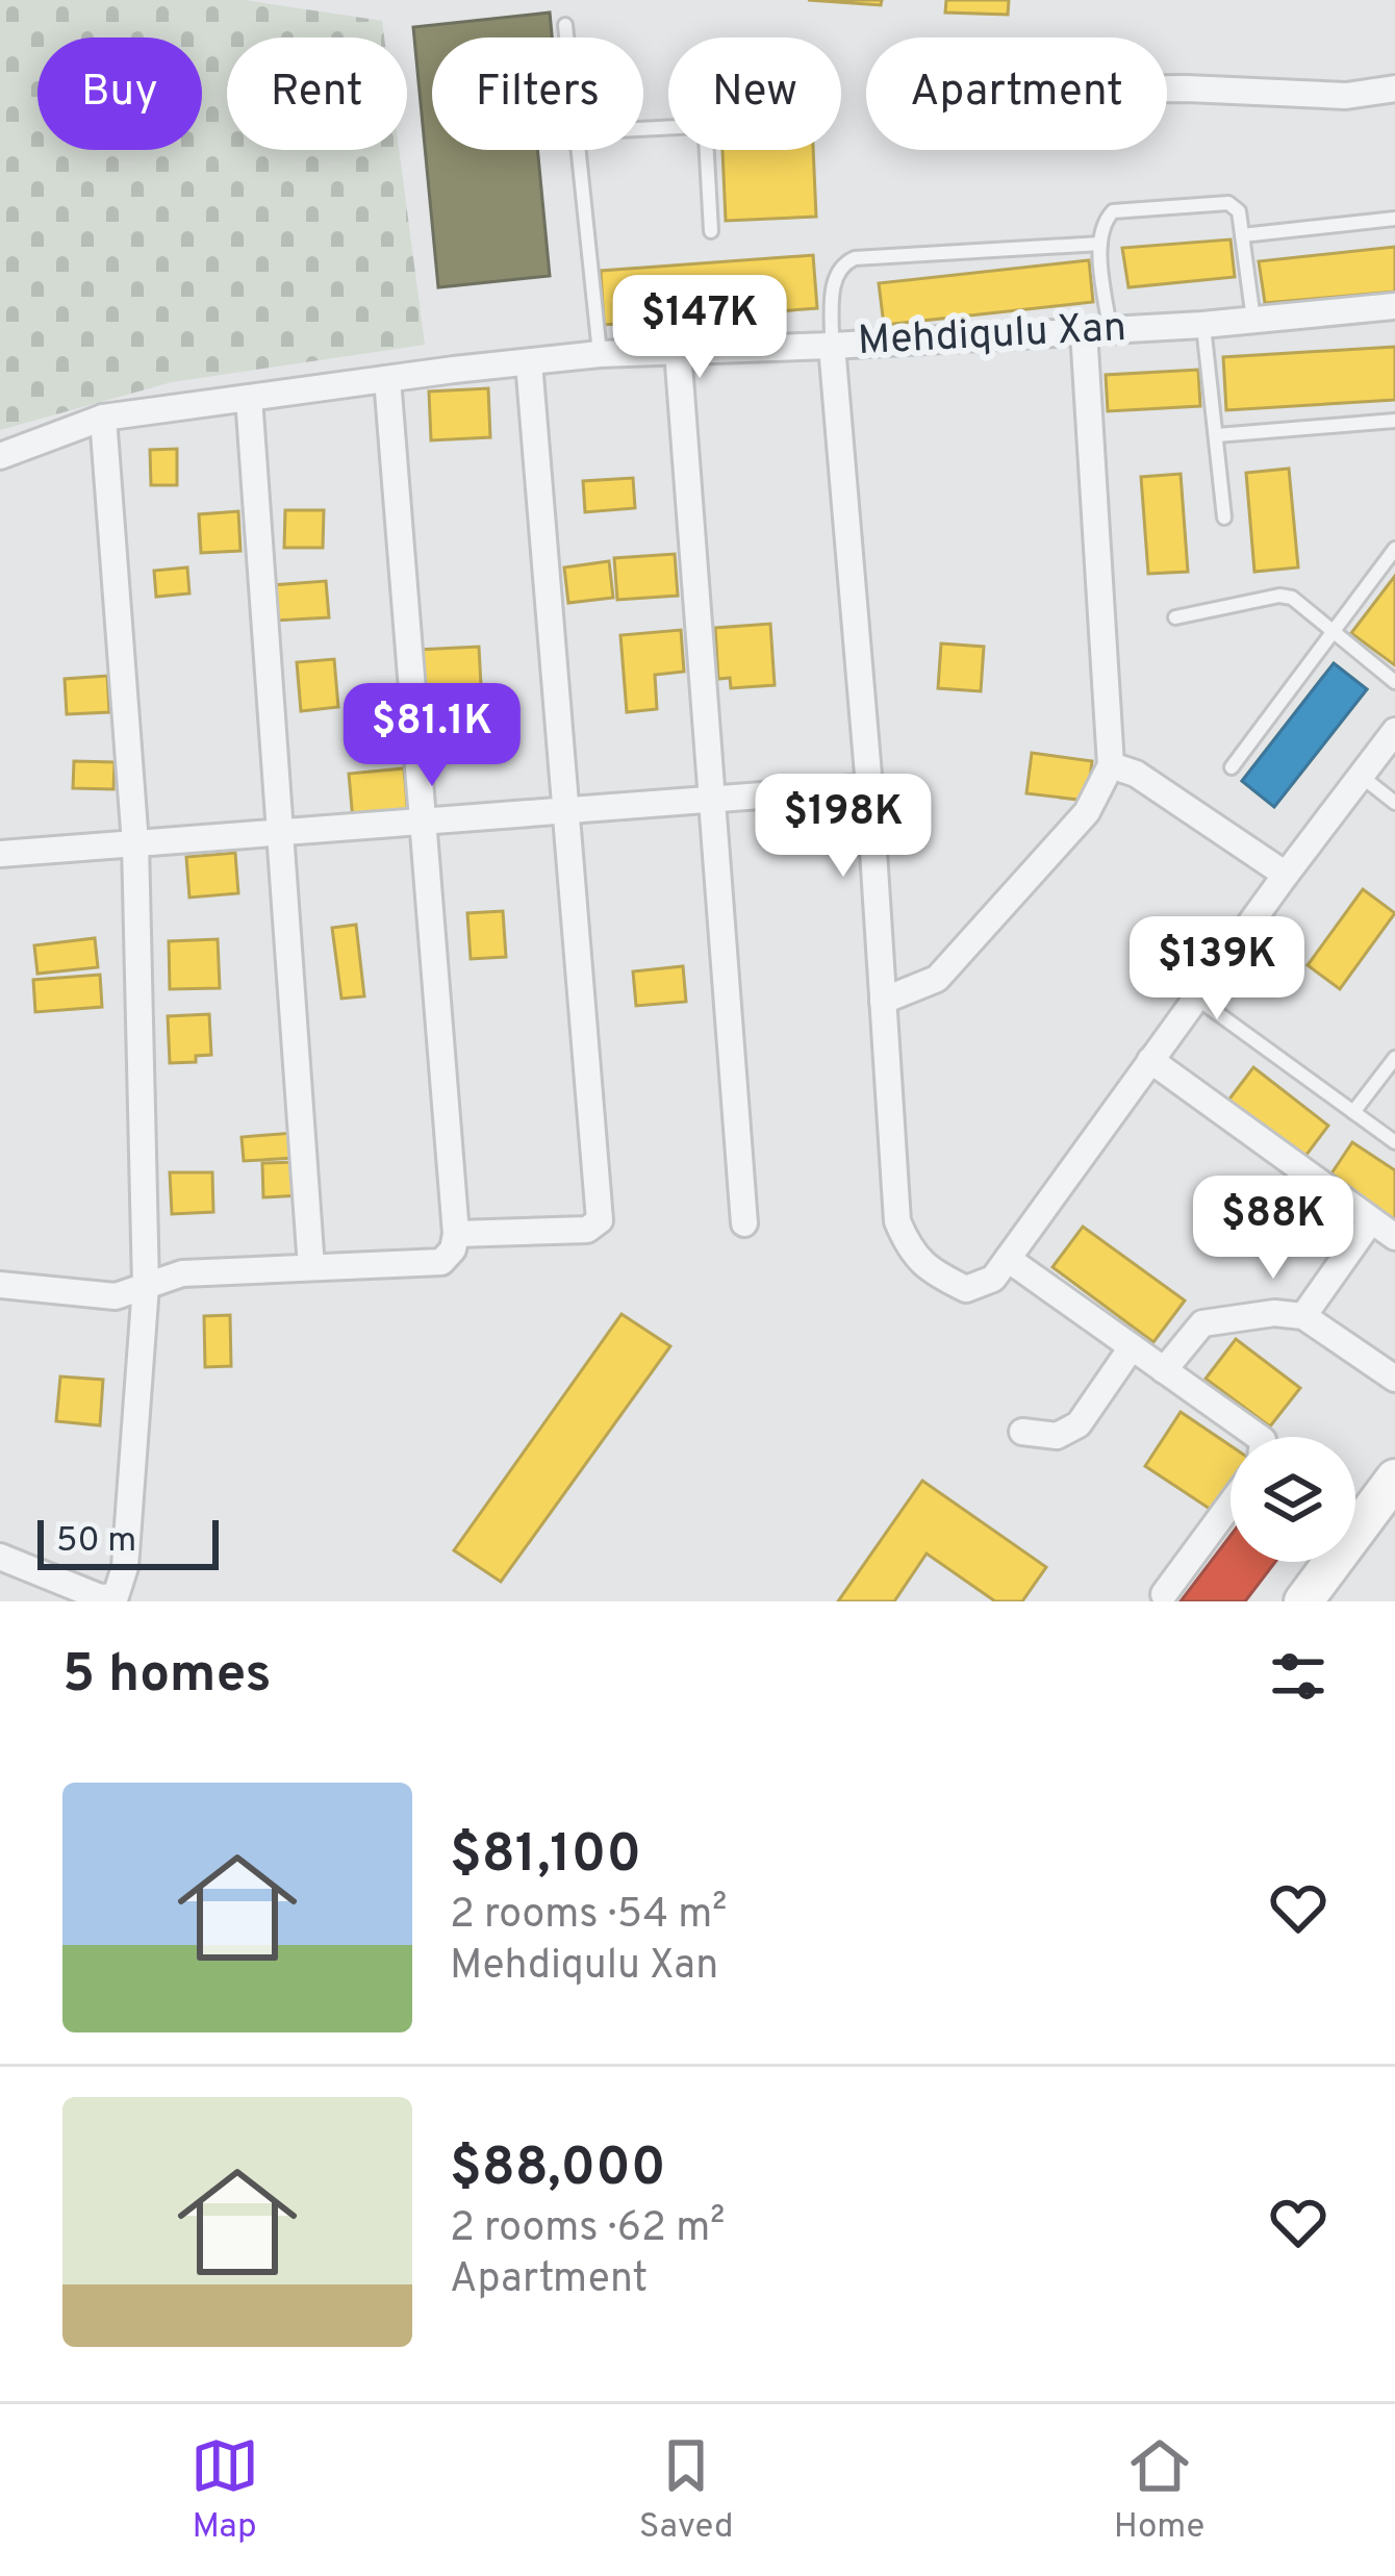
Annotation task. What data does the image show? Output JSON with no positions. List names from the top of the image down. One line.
{"streets":{"street":["Mehdiqulu Xan"]},"scale_bar":"50 m","page":{"chip":["Buy","Rent","Filters","New","Apartment"],"price":["$147K","$81.1K","$198K","$139K","$88K"],"scale":"50 m","heading":"5 homes","list":[{"name":"$81,100","note":"2 rooms · 54 m² · Mehdiqulu Xan"},{"name":"$88,000","note":"2 rooms · 62 m² · Apartment"}],"tabs":["Map","Saved","Home"]}}
